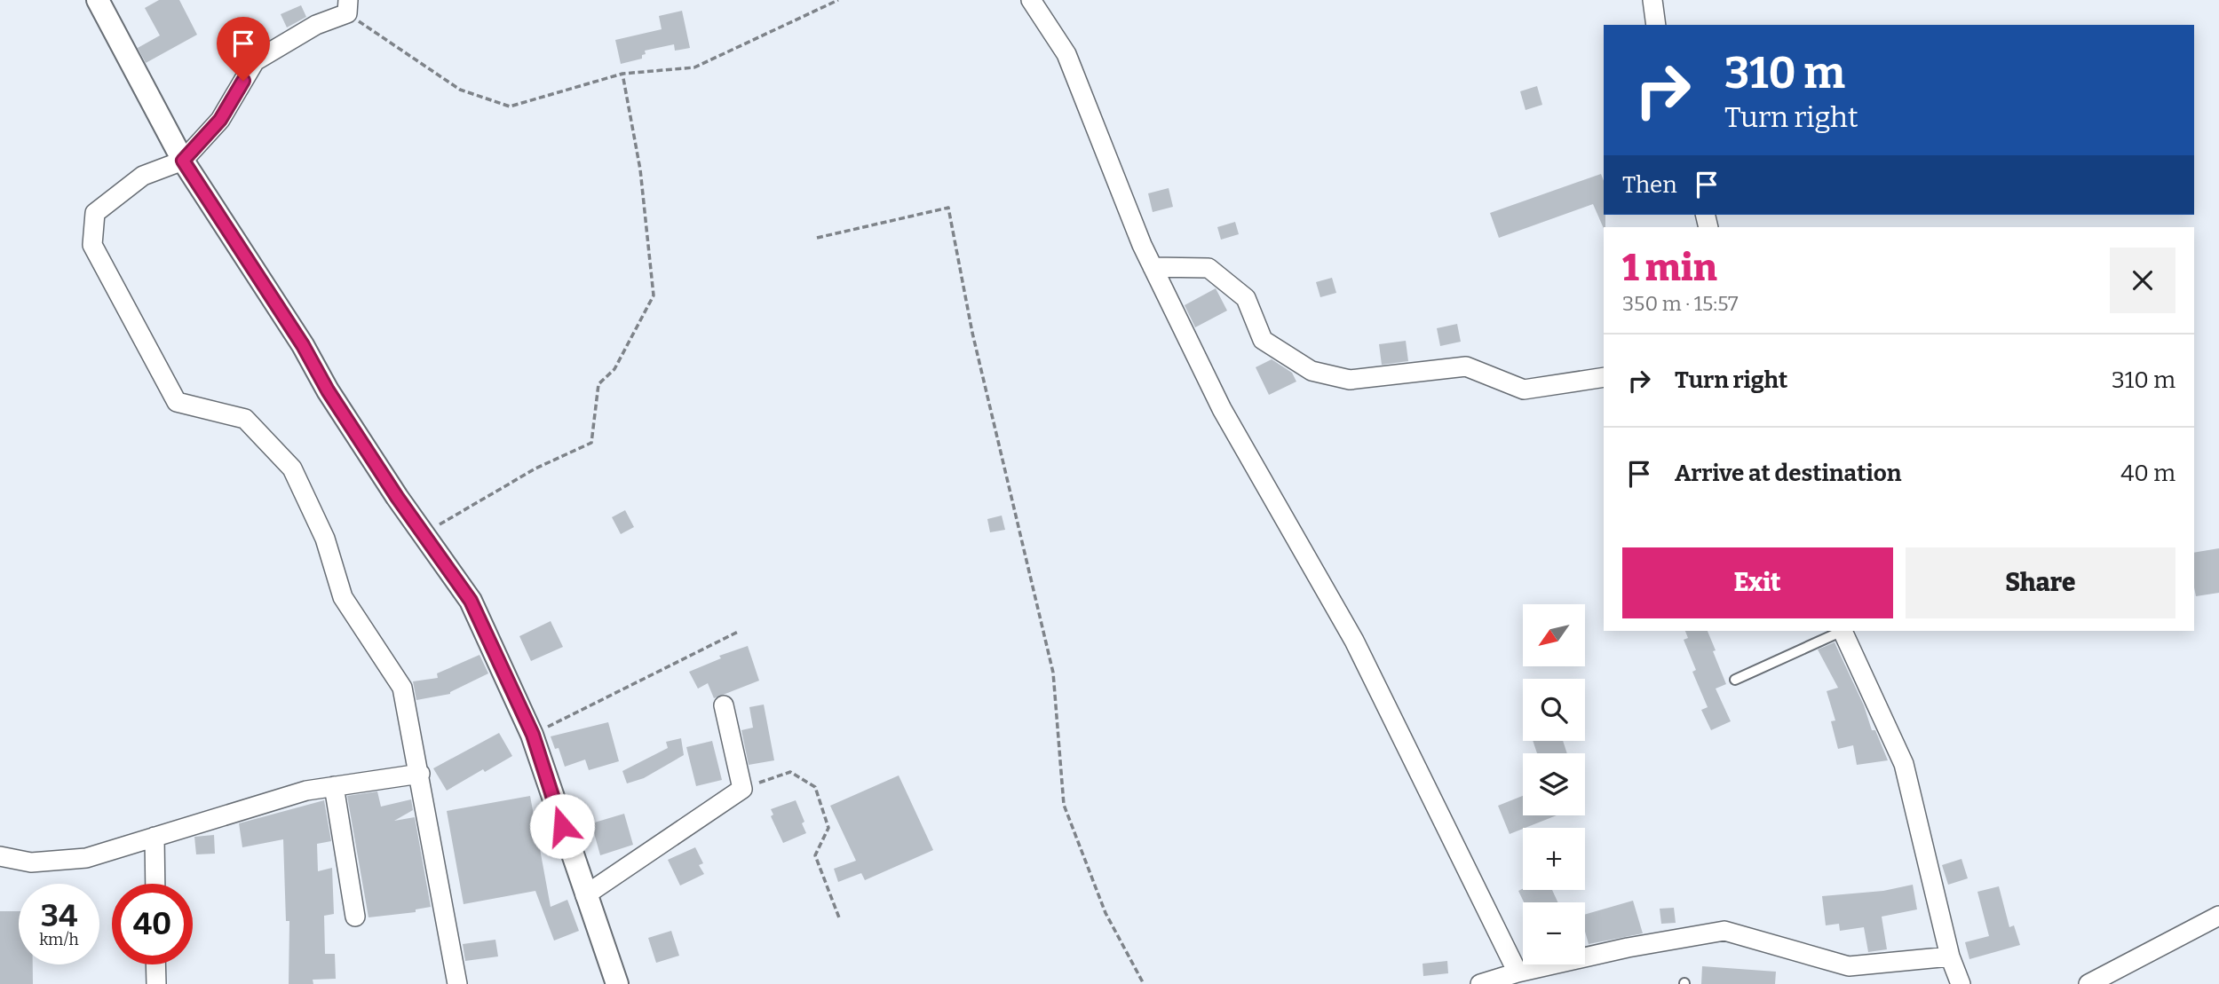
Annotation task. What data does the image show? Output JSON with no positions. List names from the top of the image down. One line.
{"north":"bottom left","page":{"turn":["310 m","Turn right"],"then":"Then","heading":["1 min","350 m · 15:57"],"list":[{"name":"Turn right","value":"310 m"},{"name":"Arrive at destination","value":"40 m"}],"buttons":["Exit","Share"],"map_buttons":["+","−"],"speed":"34 km/h","limit":"40"}}
